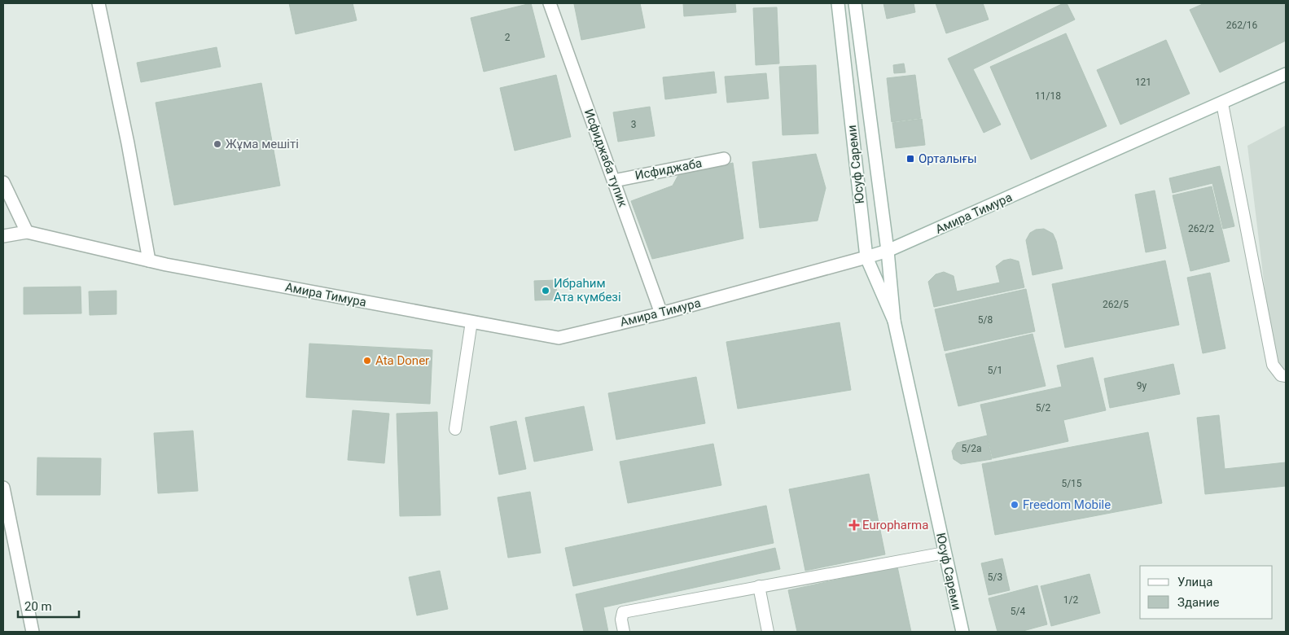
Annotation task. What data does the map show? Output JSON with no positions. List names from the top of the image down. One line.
{"streets":{"street":["Исфиджаба тупик","Юсуф Сареми","Исфиджаба","Амира Тимура"]},"crossings":[["Исфиджаба тупик","Исфиджаба"],["Исфиджаба тупик","Амира Тимура"],["Юсуф Сареми","Амира Тимура"]],"places":{"other":["Жұма мешіті","Ибраhим Ата күмбезі","Ata Doner","Freedom Mobile"],"transit":["Орталығы"],"health":["Europharma"]},"house_numbers":["262/16","2","121","11/18","3","262/2","262/5","5/8","5/1","9у","5/2","5/2а","5/15","5/3","1/2","5/4"],"legend":["Улица","Здание"],"scale_bar":"20 m"}
